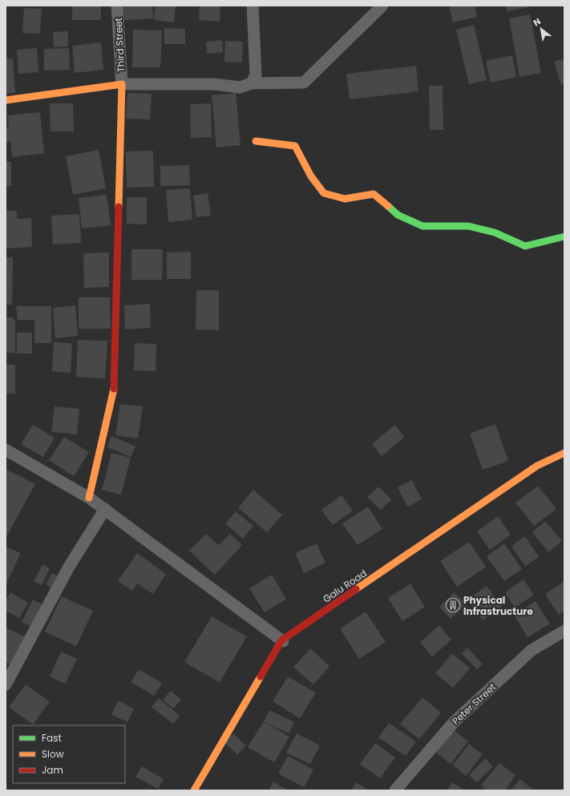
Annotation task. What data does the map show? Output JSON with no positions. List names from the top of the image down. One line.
{"streets":{"street":["Third Street","Galu Road","Peter Street"]},"places":{"building":["Physical Infrastructure"]},"legend":["Fast","Slow","Jam"],"north":"top left"}
